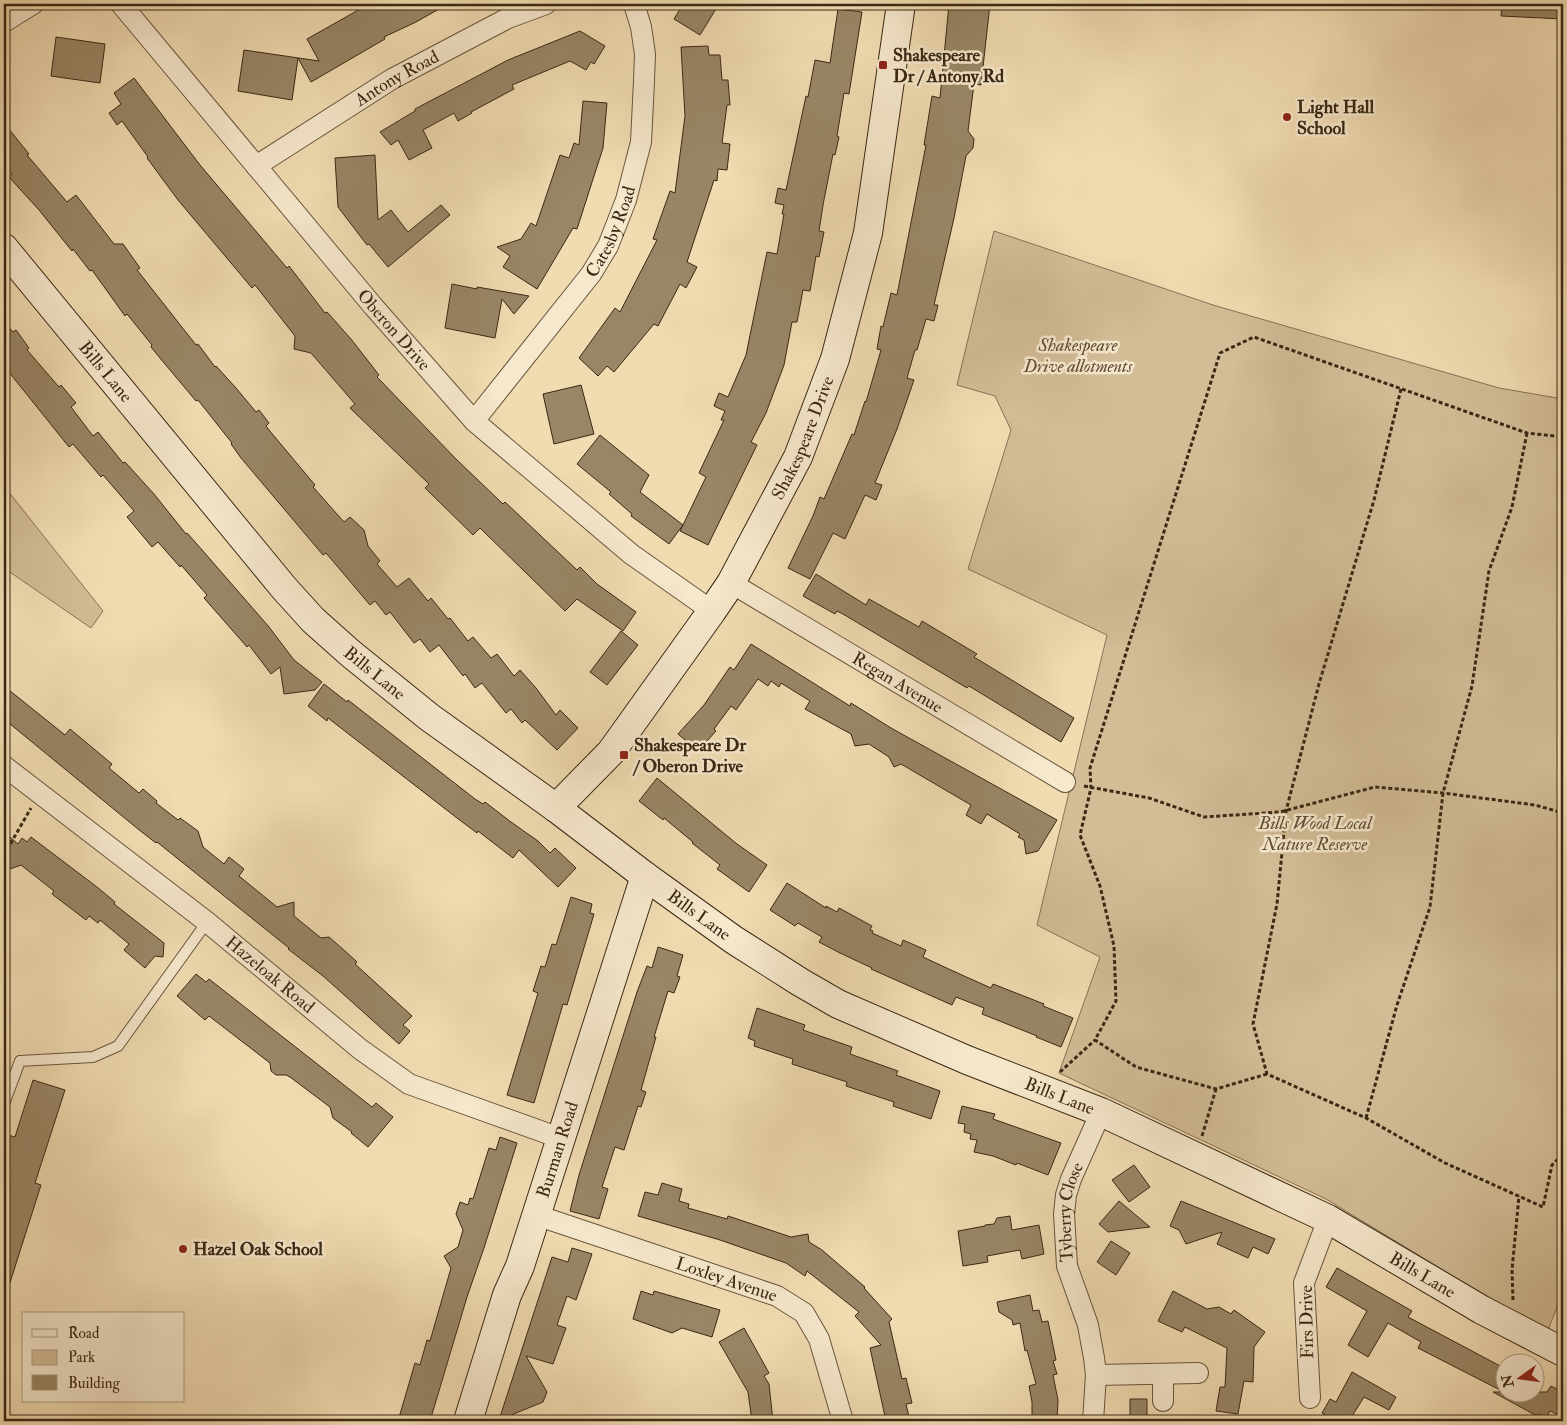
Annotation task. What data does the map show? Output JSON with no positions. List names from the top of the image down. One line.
{"streets":{"street":["Antony Road","Catesby Road","Oberon Drive","Bills Lane","Shakespeare Drive","Regan Avenue","Hazeloak Road","Burman Road","Tyberry Close","Loxley Avenue","Firs Drive"]},"crossings":[["Antony Road","Oberon Drive"],["Catesby Road","Oberon Drive"],["Oberon Drive","Shakespeare Drive"],["Bills Lane","Shakespeare Drive"],["Bills Lane","Burman Road"],["Bills Lane","Tyberry Close"],["Bills Lane","Firs Drive"],["Shakespeare Drive","Regan Avenue"],["Hazeloak Road","Burman Road"],["Burman Road","Loxley Avenue"]],"parks":["Shakespeare Drive allotments","Bills Wood Local Nature Reserve"],"places":{"transit":["Shakespeare Dr / Antony Rd","Shakespeare Dr / Oberon Drive"],"other":["Light Hall School","Hazel Oak School"]},"legend":["Road","Park","Building"],"north":"left"}
